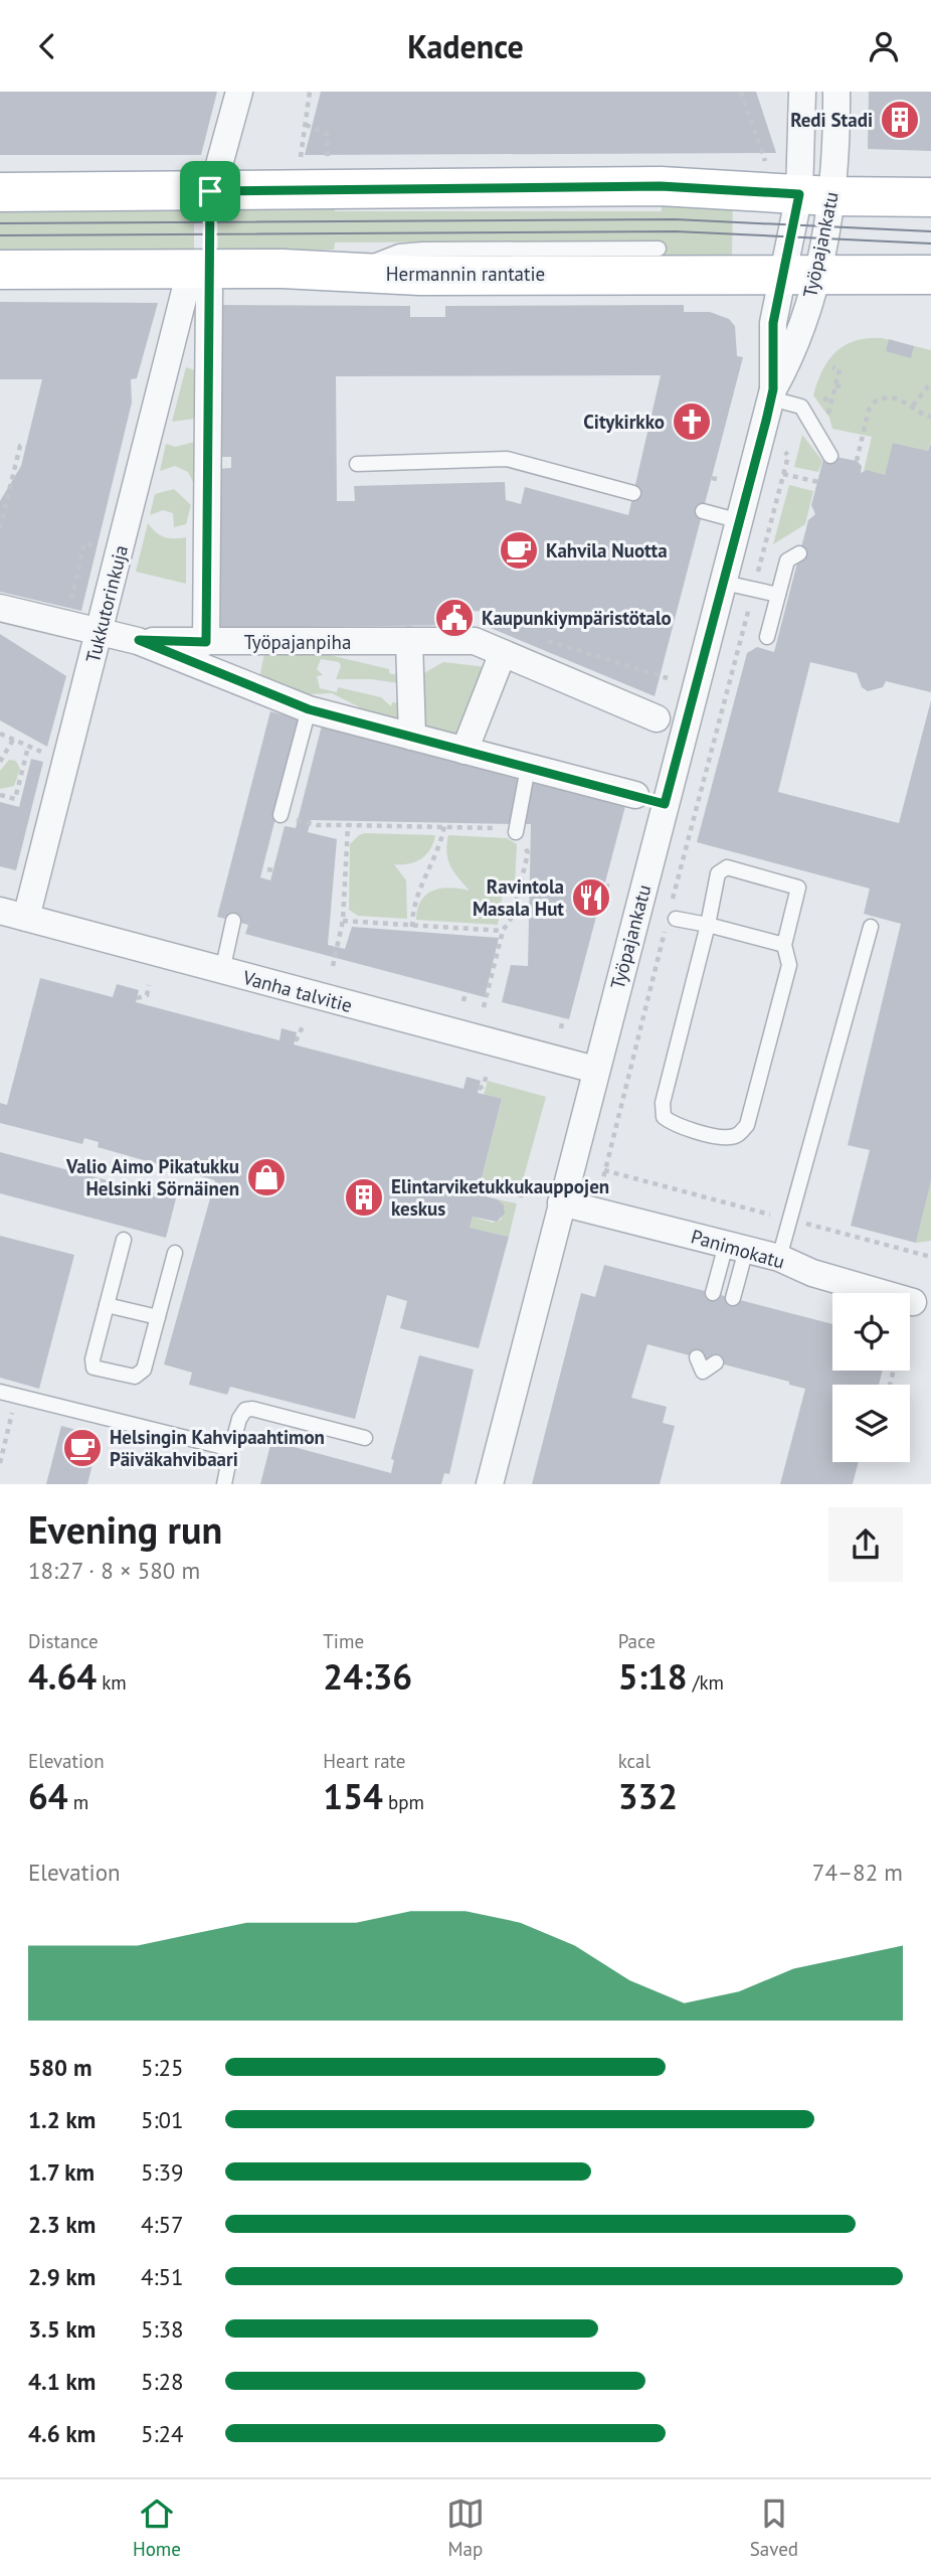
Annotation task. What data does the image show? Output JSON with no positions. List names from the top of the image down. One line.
{"streets":{"main road":["Hermannin rantatie"],"street":["Työpajankatu","Tukkutorinkuja","Työpajanpiha","Vanha talvitie","Panimokatu"]},"crossings":[["Työpajankatu","Hermannin rantatie"],["Työpajankatu","Vanha talvitie"],["Työpajankatu","Panimokatu"],["Tukkutorinkuja","Työpajanpiha"],["Tukkutorinkuja","Vanha talvitie"]],"places":{"building":["Redi Stadi","Elintarviketukkukauppojen keskus"],"church":["Citykirkko"],"cafe":["Kahvila Nuotta","Helsingin Kahvipaahtimon Päiväkahvibaari"],"public building":["Kaupunkiympäristötalo"],"restaurant":["Ravintola Masala Hut"],"shop":["Valio Aimo Pikatukku Helsinki Sörnäinen"]},"page":{"header":"Kadence","heading":["Evening run","18:27 · 8 × 580 m"],"stats":[["Distance","4.64 km"],["Time","24:36"],["Pace","5:18 /km"],["Elevation","64 m"],["Heart rate","154 bpm"],["kcal","332"]],"chart":["Elevation","74–82 m"],"list":[{"name":"580 m","note":"5:25"},{"name":"1.2 km","note":"5:01"},{"name":"1.7 km","note":"5:39"},{"name":"2.3 km","note":"4:57"},{"name":"2.9 km","note":"4:51"},{"name":"3.5 km","note":"5:38"},{"name":"4.1 km","note":"5:28"},{"name":"4.6 km","note":"5:24"}],"tabs":["Home","Map","Saved"]}}
